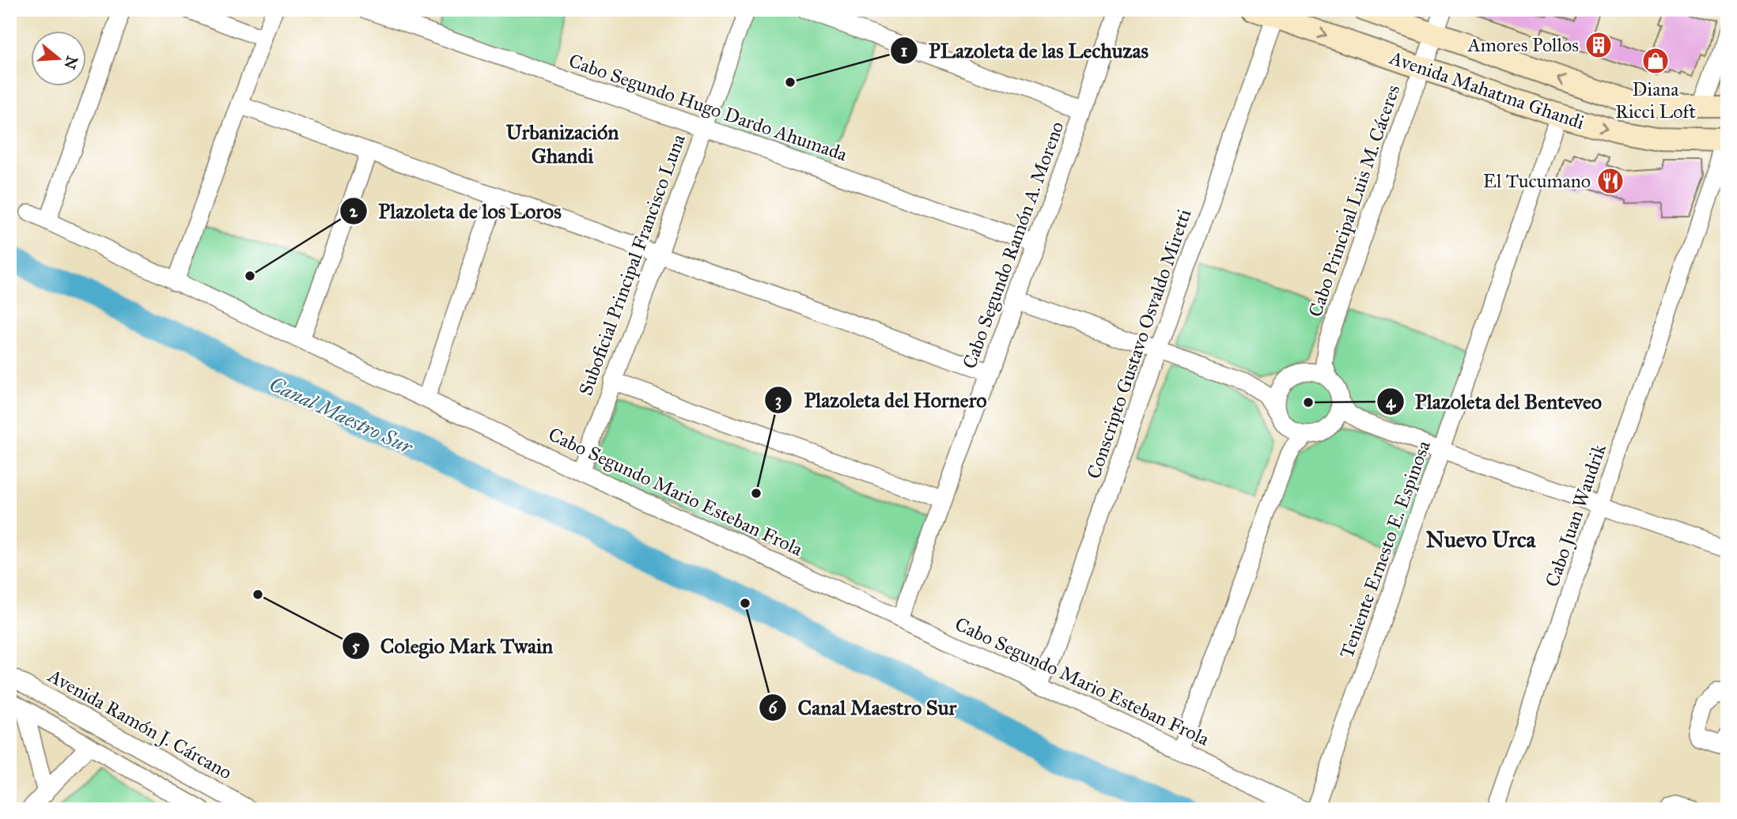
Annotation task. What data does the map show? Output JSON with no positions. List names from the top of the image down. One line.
{"streets":{"main road":["Avenida Mahatma Ghandi"],"street":["Cabo Segundo Hugo Dardo Ahumada","Cabo Principal Luis M. Cáceres","Cabo Segundo Ramón A. Moreno","Suboficial Principal Francisco Luna","Conscripto Gustavo Osvaldo Miretti","Cabo Segundo Mario Esteban Frola","Cabo Juan Waudrik","Teniente Ernesto E. Espinosa","Avenida Ramón J. Cárcano"]},"crossings":[["Avenida Mahatma Ghandi","Cabo Principal Luis M. Cáceres"],["Avenida Mahatma Ghandi","Conscripto Gustavo Osvaldo Miretti"],["Avenida Mahatma Ghandi","Cabo Juan Waudrik"],["Avenida Mahatma Ghandi","Teniente Ernesto E. Espinosa"],["Cabo Segundo Hugo Dardo Ahumada","Cabo Segundo Ramón A. Moreno"],["Cabo Segundo Hugo Dardo Ahumada","Suboficial Principal Francisco Luna"],["Cabo Segundo Ramón A. Moreno","Cabo Segundo Mario Esteban Frola"],["Suboficial Principal Francisco Luna","Cabo Segundo Mario Esteban Frola"],["Conscripto Gustavo Osvaldo Miretti","Cabo Segundo Mario Esteban Frola"]],"districts":["Urbanización Ghandi","Nuevo Urca"],"water":["Canal Maestro Sur"],"places":{"building":["Amores Pollos"],"shop":["Diana Ricci Loft"],"other":["PLazoleta de las Lechuzas","Plazoleta de los Loros","Plazoleta del Benteveo","Plazoleta del Hornero","Colegio Mark Twain","Canal Maestro Sur"],"restaurant":["El Tucumano"]},"north":"right"}
